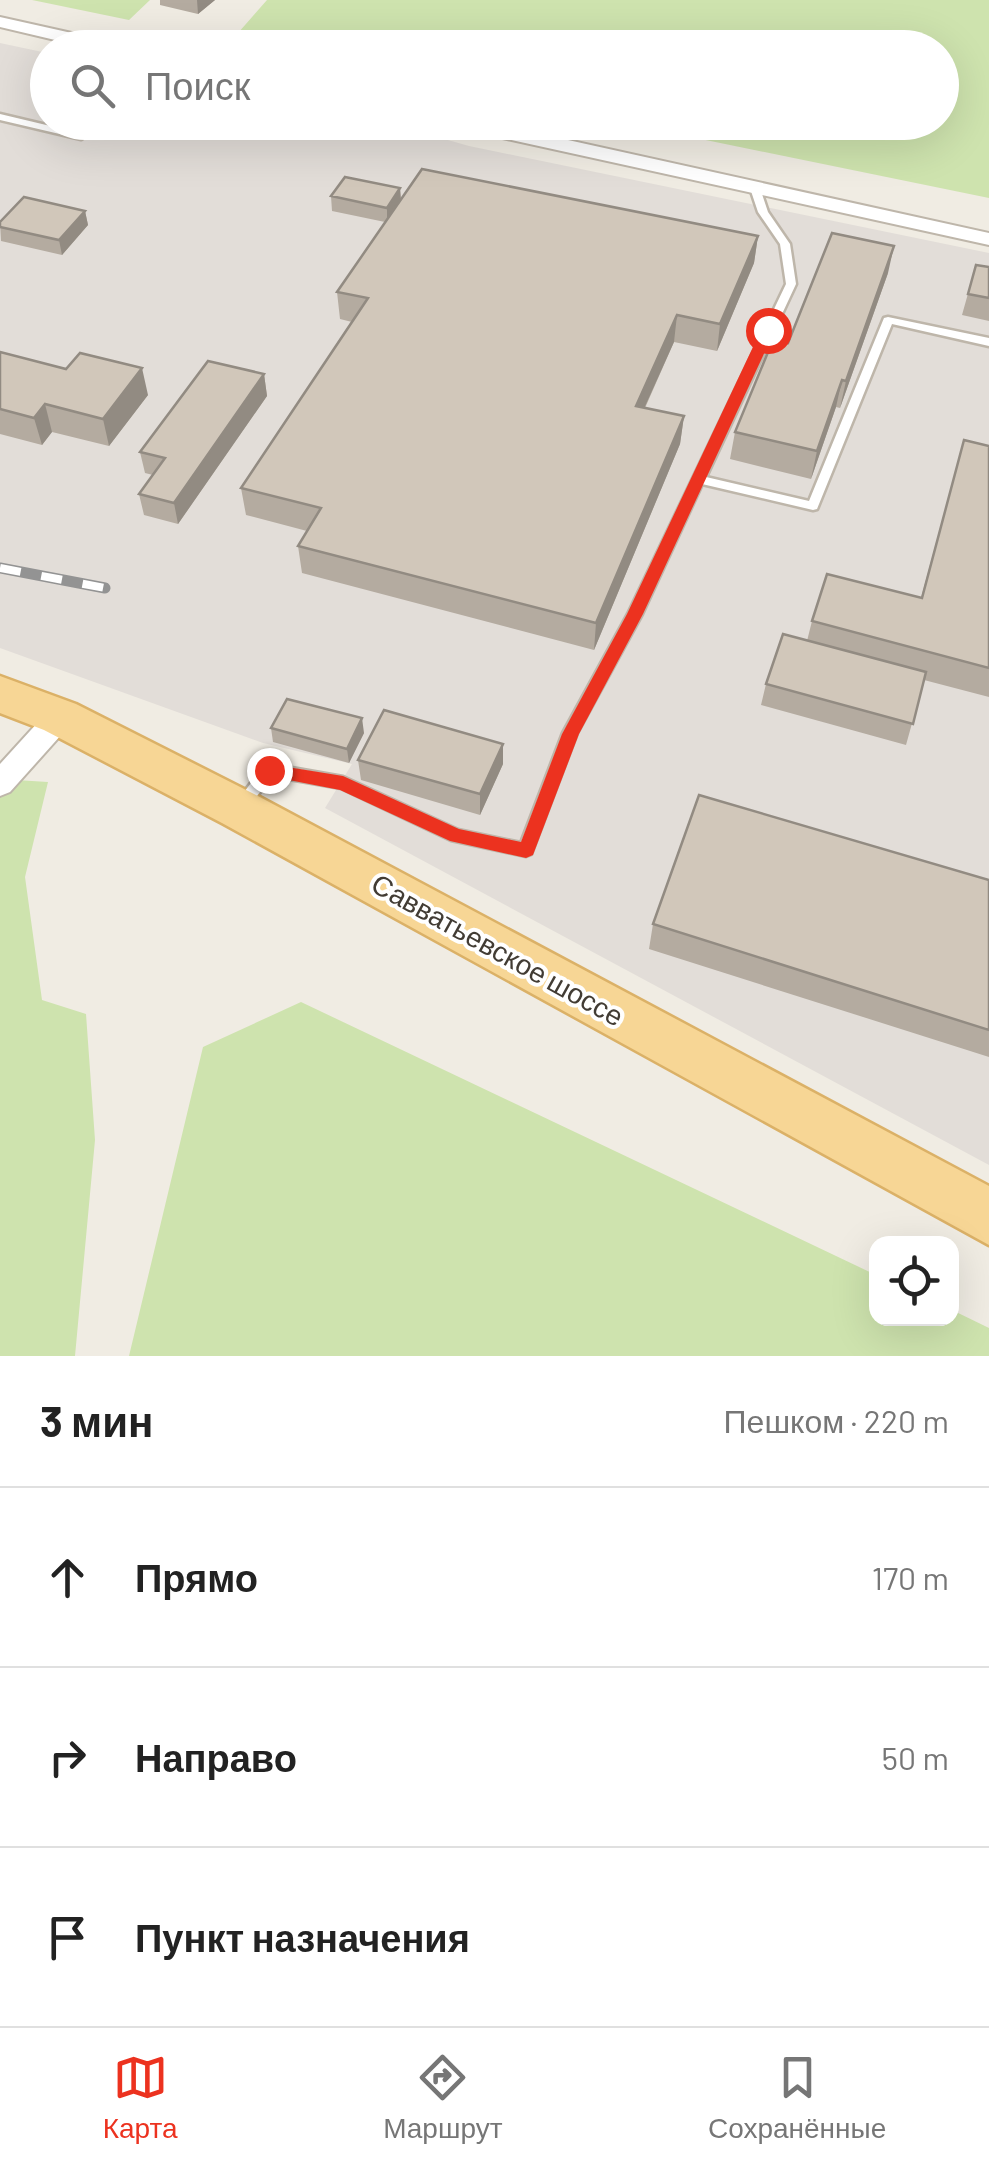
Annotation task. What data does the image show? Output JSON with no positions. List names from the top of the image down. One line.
{"streets":{"main road":["Савватьевское шоссе"]},"page":{"search":"Поиск","heading":["3 мин","Пешком · 220 m"],"list":[["Прямо","170 m"],["Направо","50 m"],"Пункт назначения"],"nav":["Карта","Маршрут","Сохранённые"]}}
